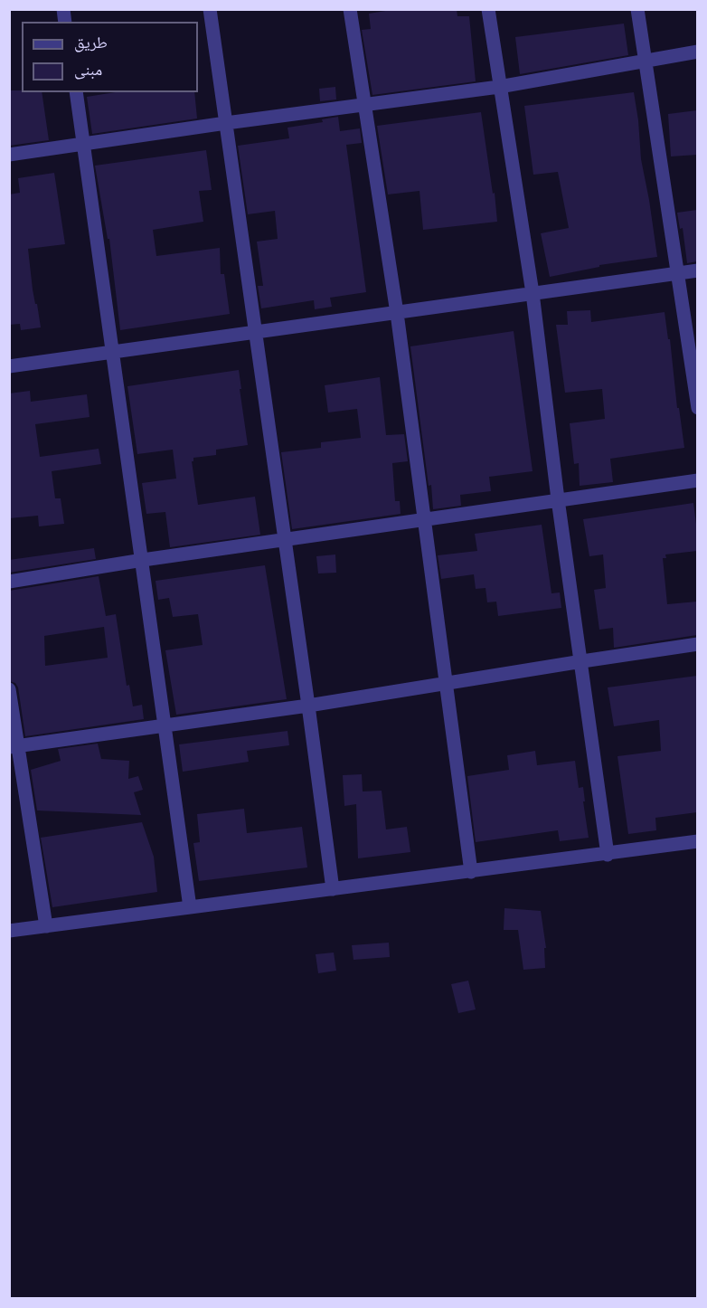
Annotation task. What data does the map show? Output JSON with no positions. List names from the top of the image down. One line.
{"legend":["طريق","مبنى"]}
